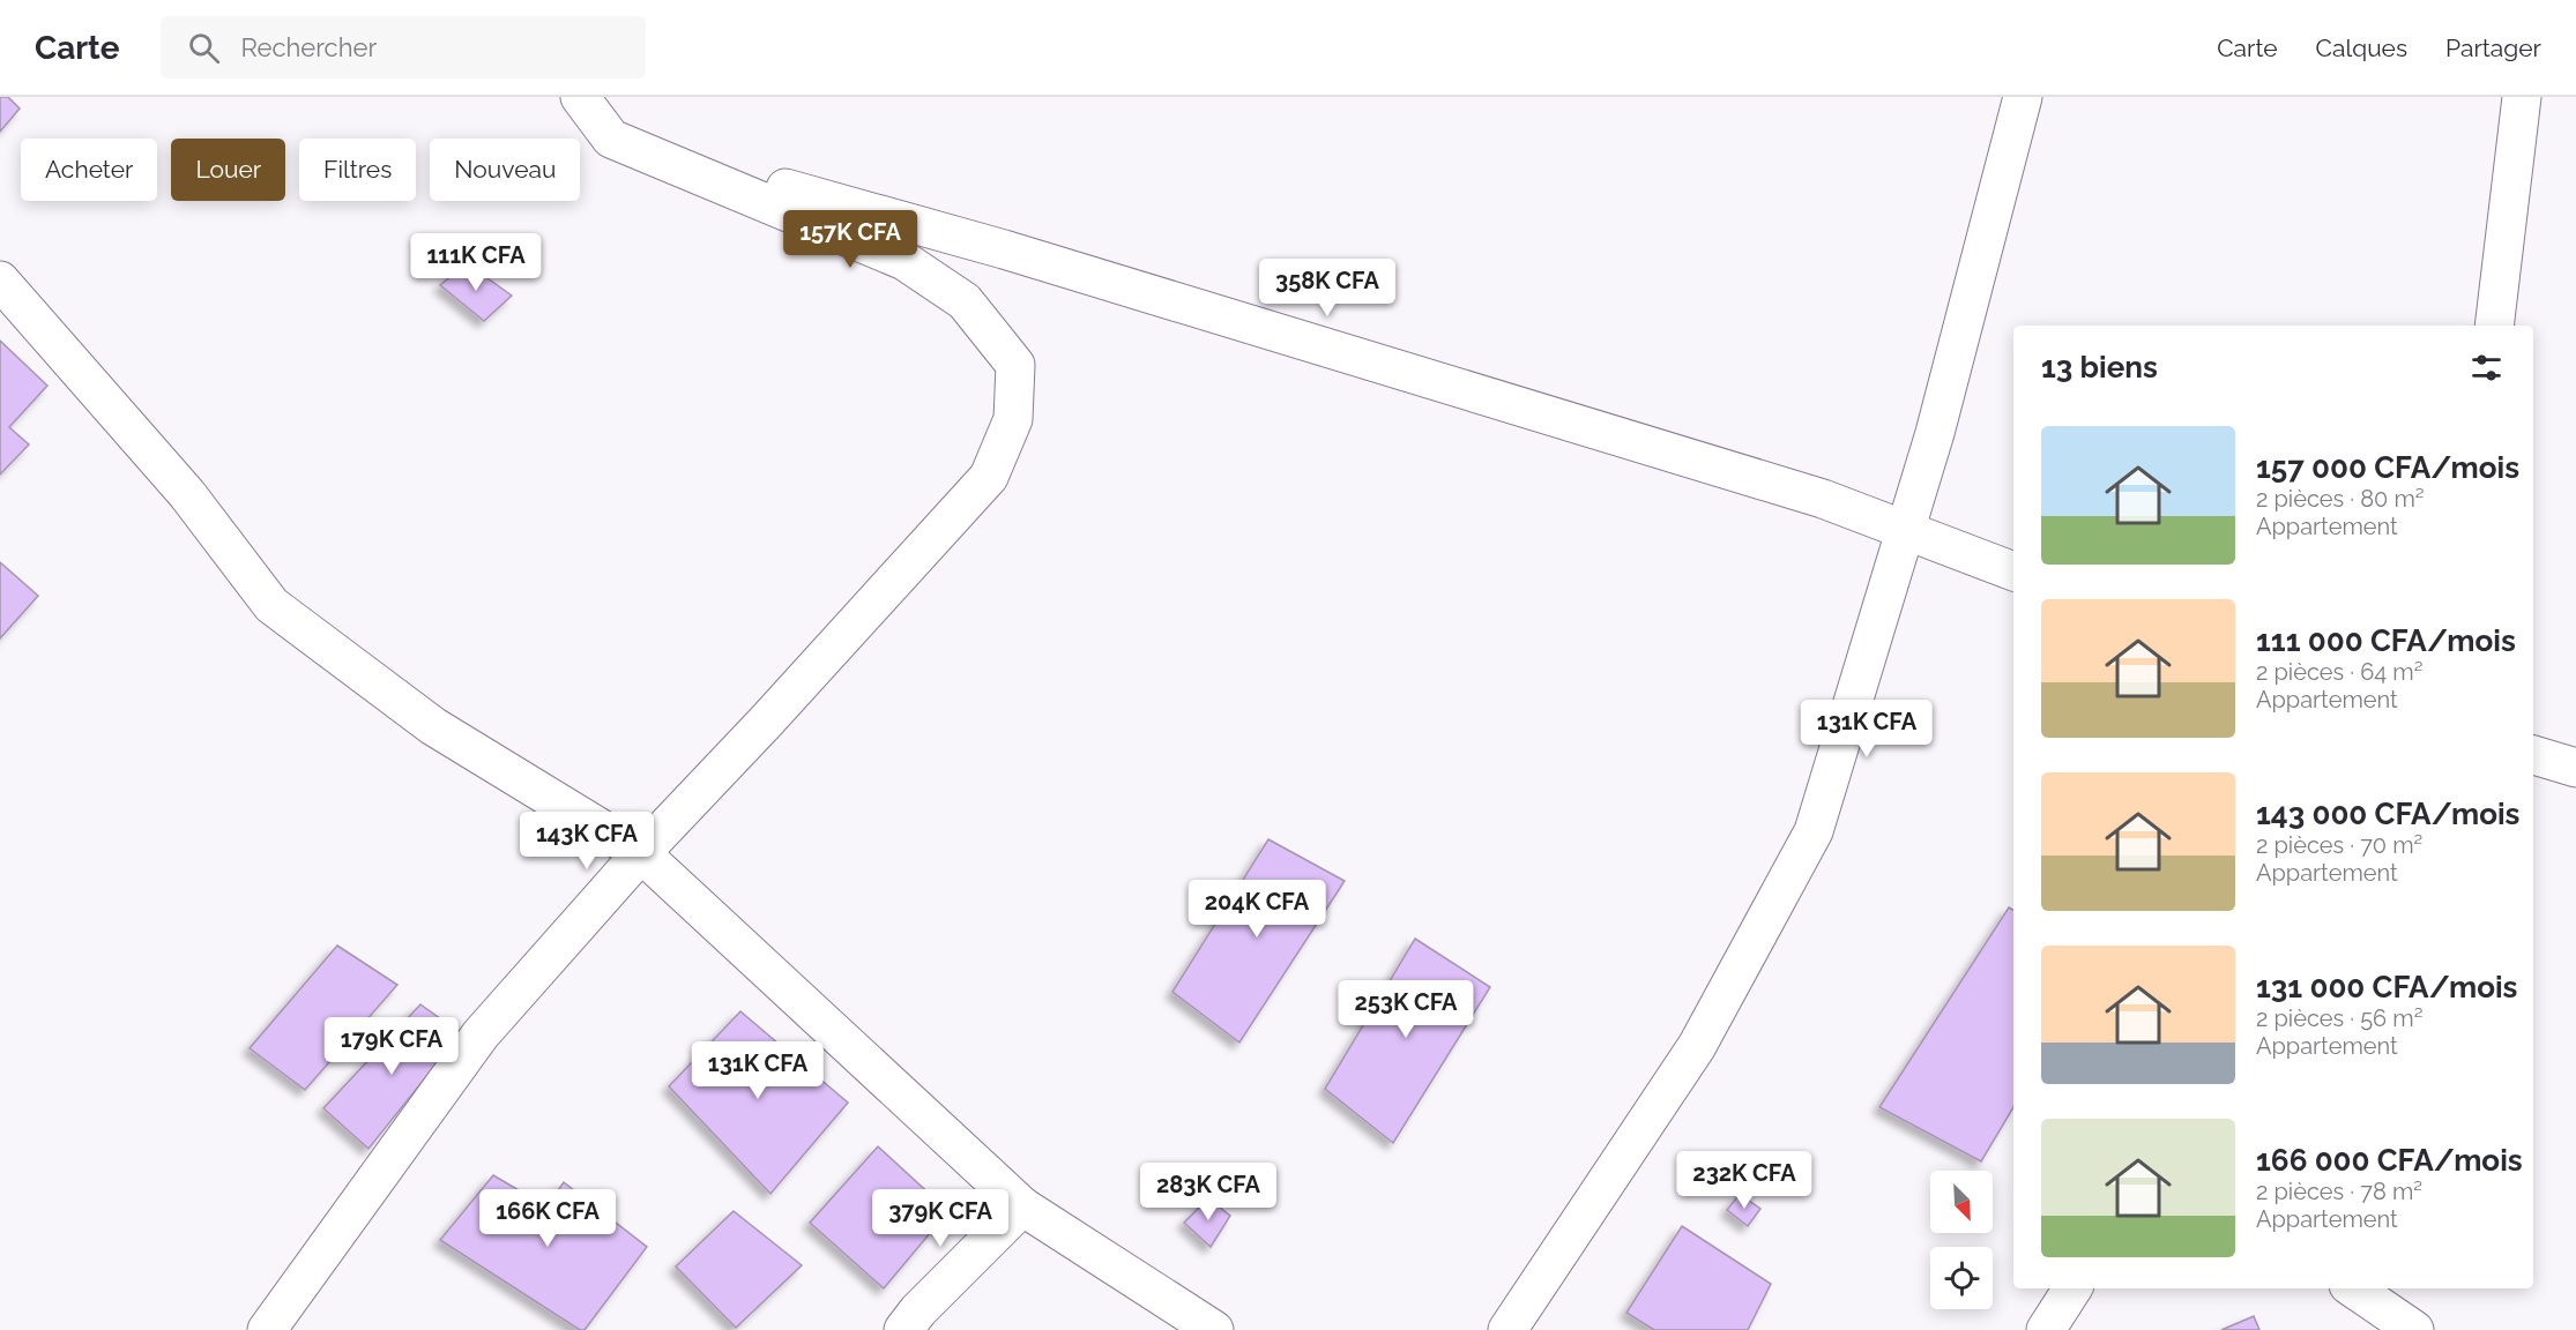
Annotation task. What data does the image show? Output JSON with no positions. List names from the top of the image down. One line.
{"north":"bottom right","page":{"header":"Carte","search":"Rechercher","nav":["Carte","Calques","Partager"],"chip":["Acheter","Louer","Filtres","Nouveau"],"price":["157K CFA","111K CFA","358K CFA","131K CFA","143K CFA","204K CFA","253K CFA","179K CFA","131K CFA","232K CFA","283K CFA","166K CFA","379K CFA"],"heading":"13 biens","list":[{"name":"157 000 CFA/mois","note":"2 pièces · 80 m² · Appartement"},{"name":"111 000 CFA/mois","note":"2 pièces · 64 m² · Appartement"},{"name":"143 000 CFA/mois","note":"2 pièces · 70 m² · Appartement"},{"name":"131 000 CFA/mois","note":"2 pièces · 56 m² · Appartement"},{"name":"166 000 CFA/mois","note":"2 pièces · 78 m² · Appartement"}]}}
